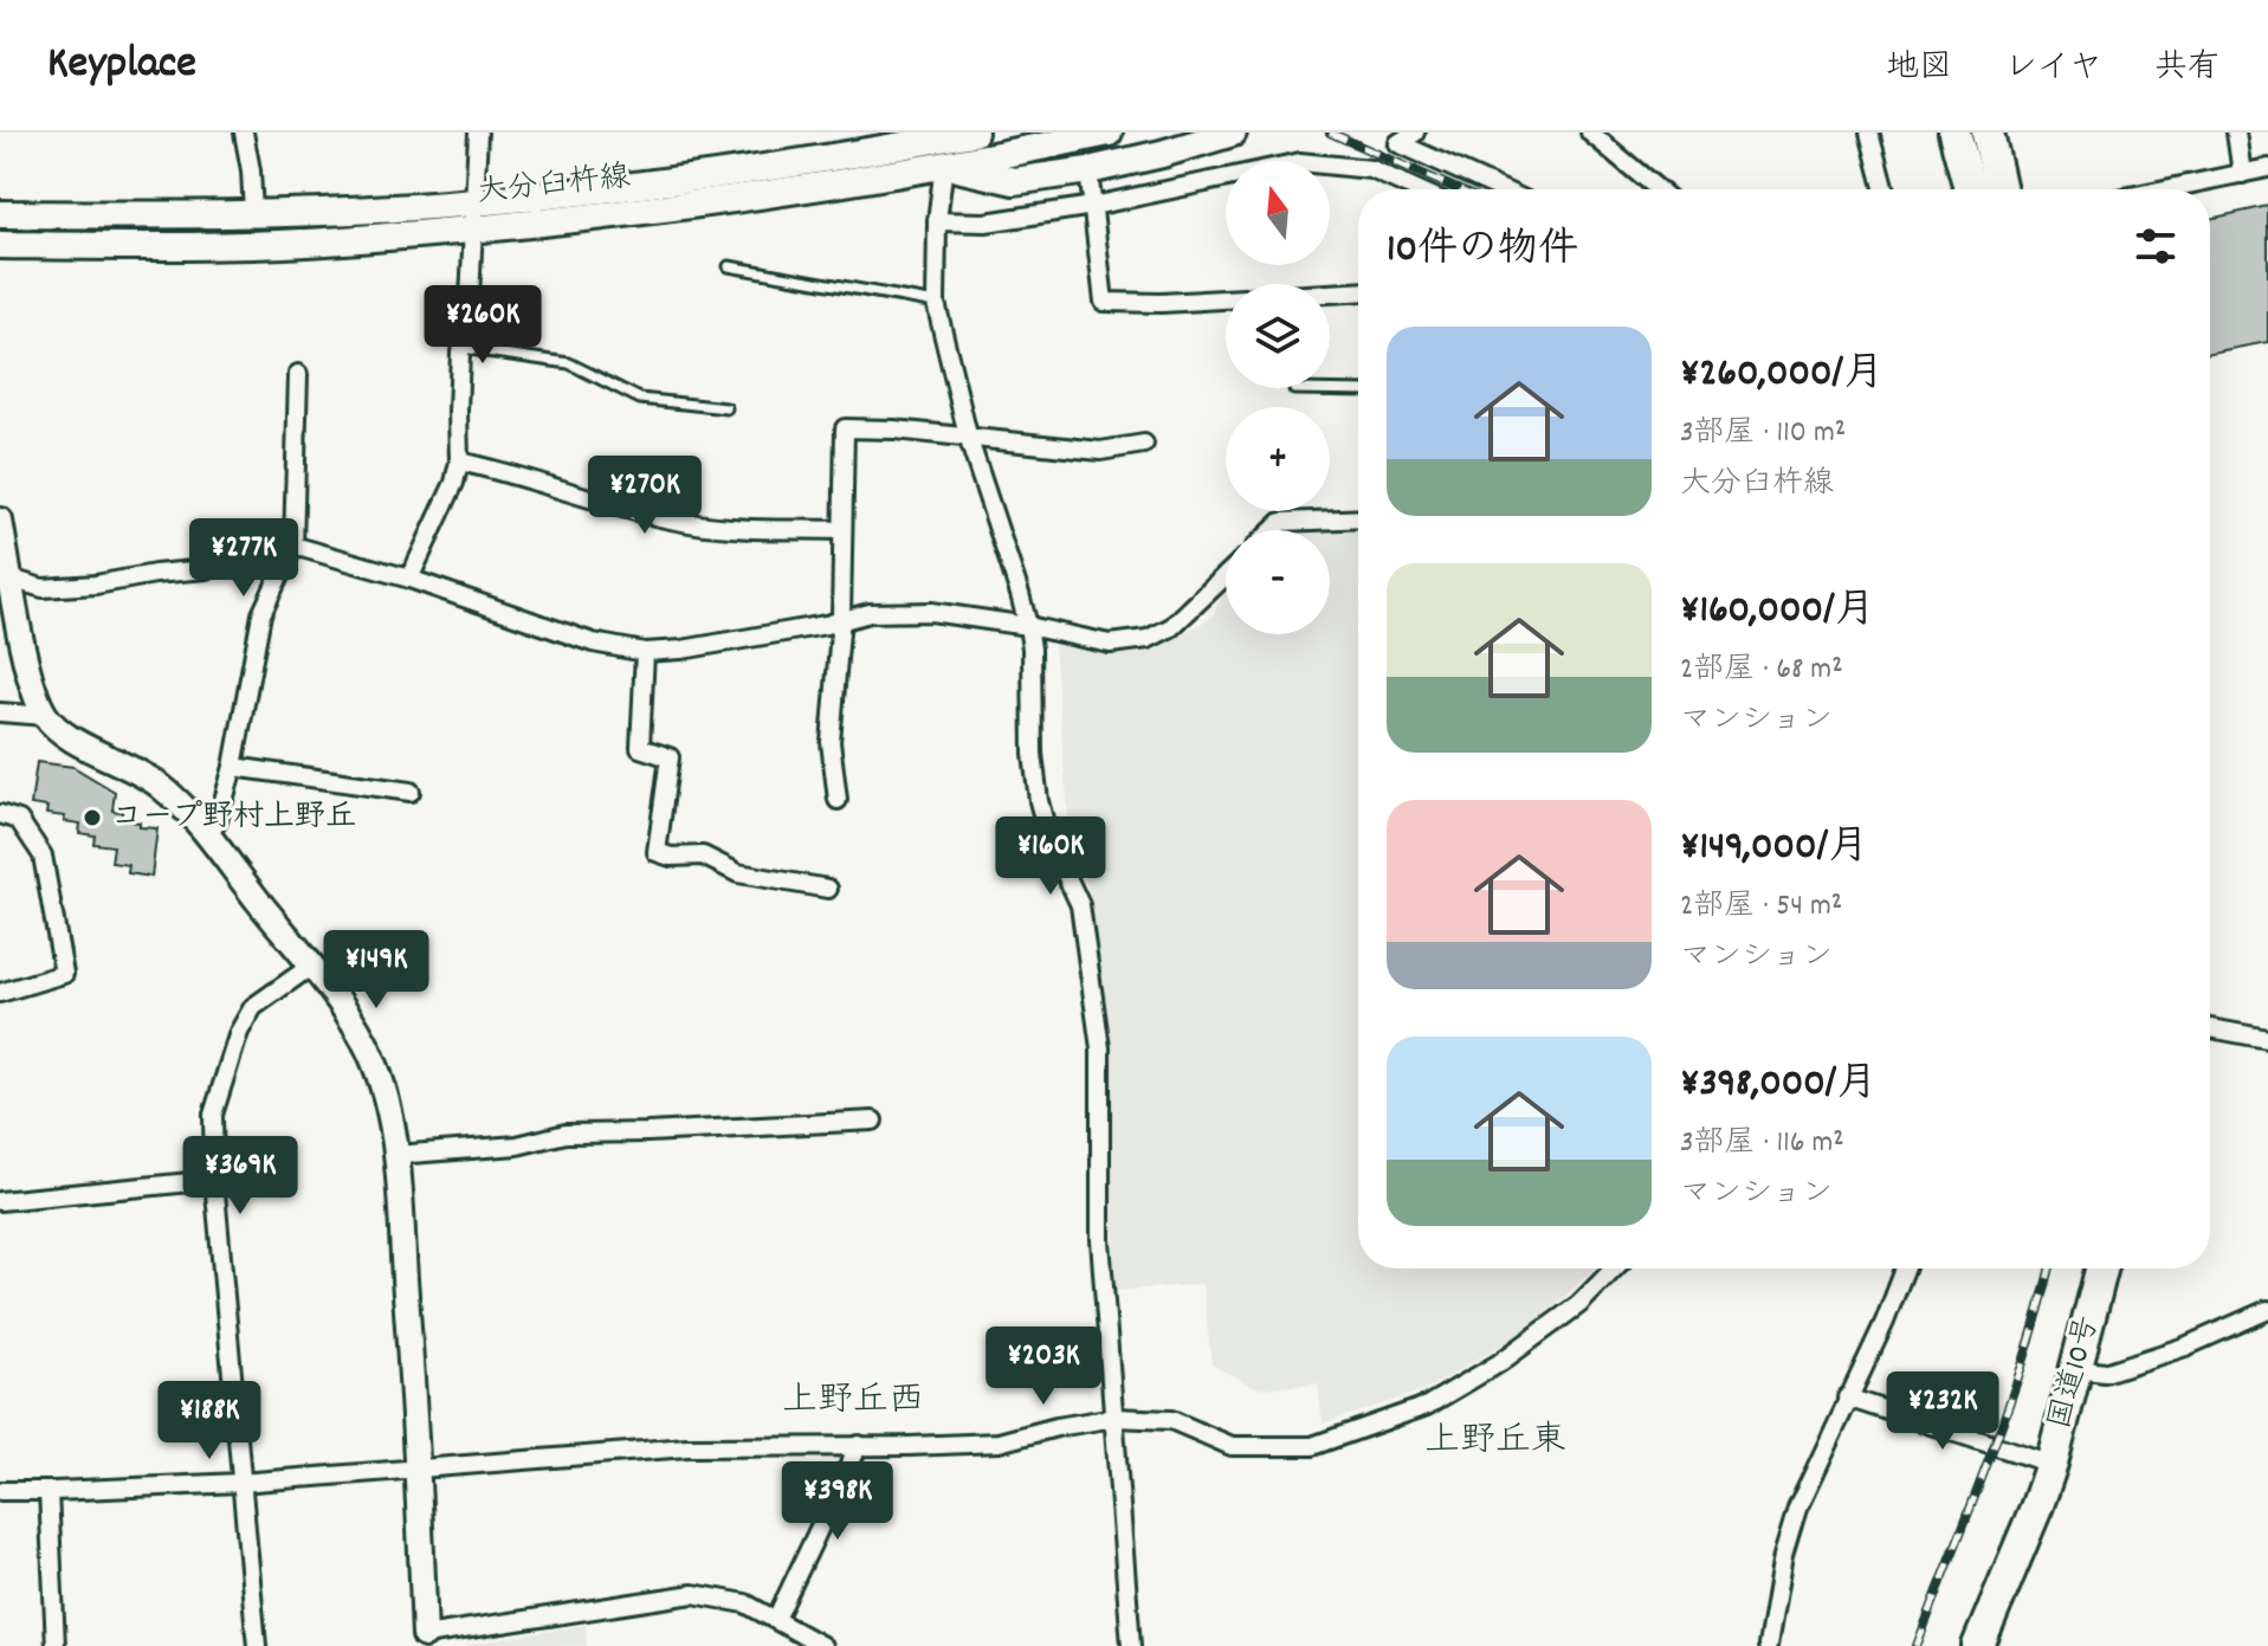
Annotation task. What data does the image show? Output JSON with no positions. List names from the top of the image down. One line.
{"streets":{"highway":["国道10号"],"main road":["大分臼杵線"]},"districts":["上野丘西","上野丘東"],"places":["コープ野村上野丘"],"north":"top","page":{"header":"Keyplace","nav":["地図","レイヤ","共有"],"map_buttons":["+","−"],"heading":"10件の物件","price":["¥260K","¥270K","¥277K","¥160K","¥149K","¥369K","¥203K","¥232K","¥188K","¥398K"],"list":[{"name":"¥260,000/月","note":"3部屋 · 110 m² · 大分臼杵線"},{"name":"¥160,000/月","note":"2部屋 · 68 m² · マンション"},{"name":"¥149,000/月","note":"2部屋 · 54 m² · マンション"},{"name":"¥398,000/月","note":"3部屋 · 116 m² · マンション"}]}}
